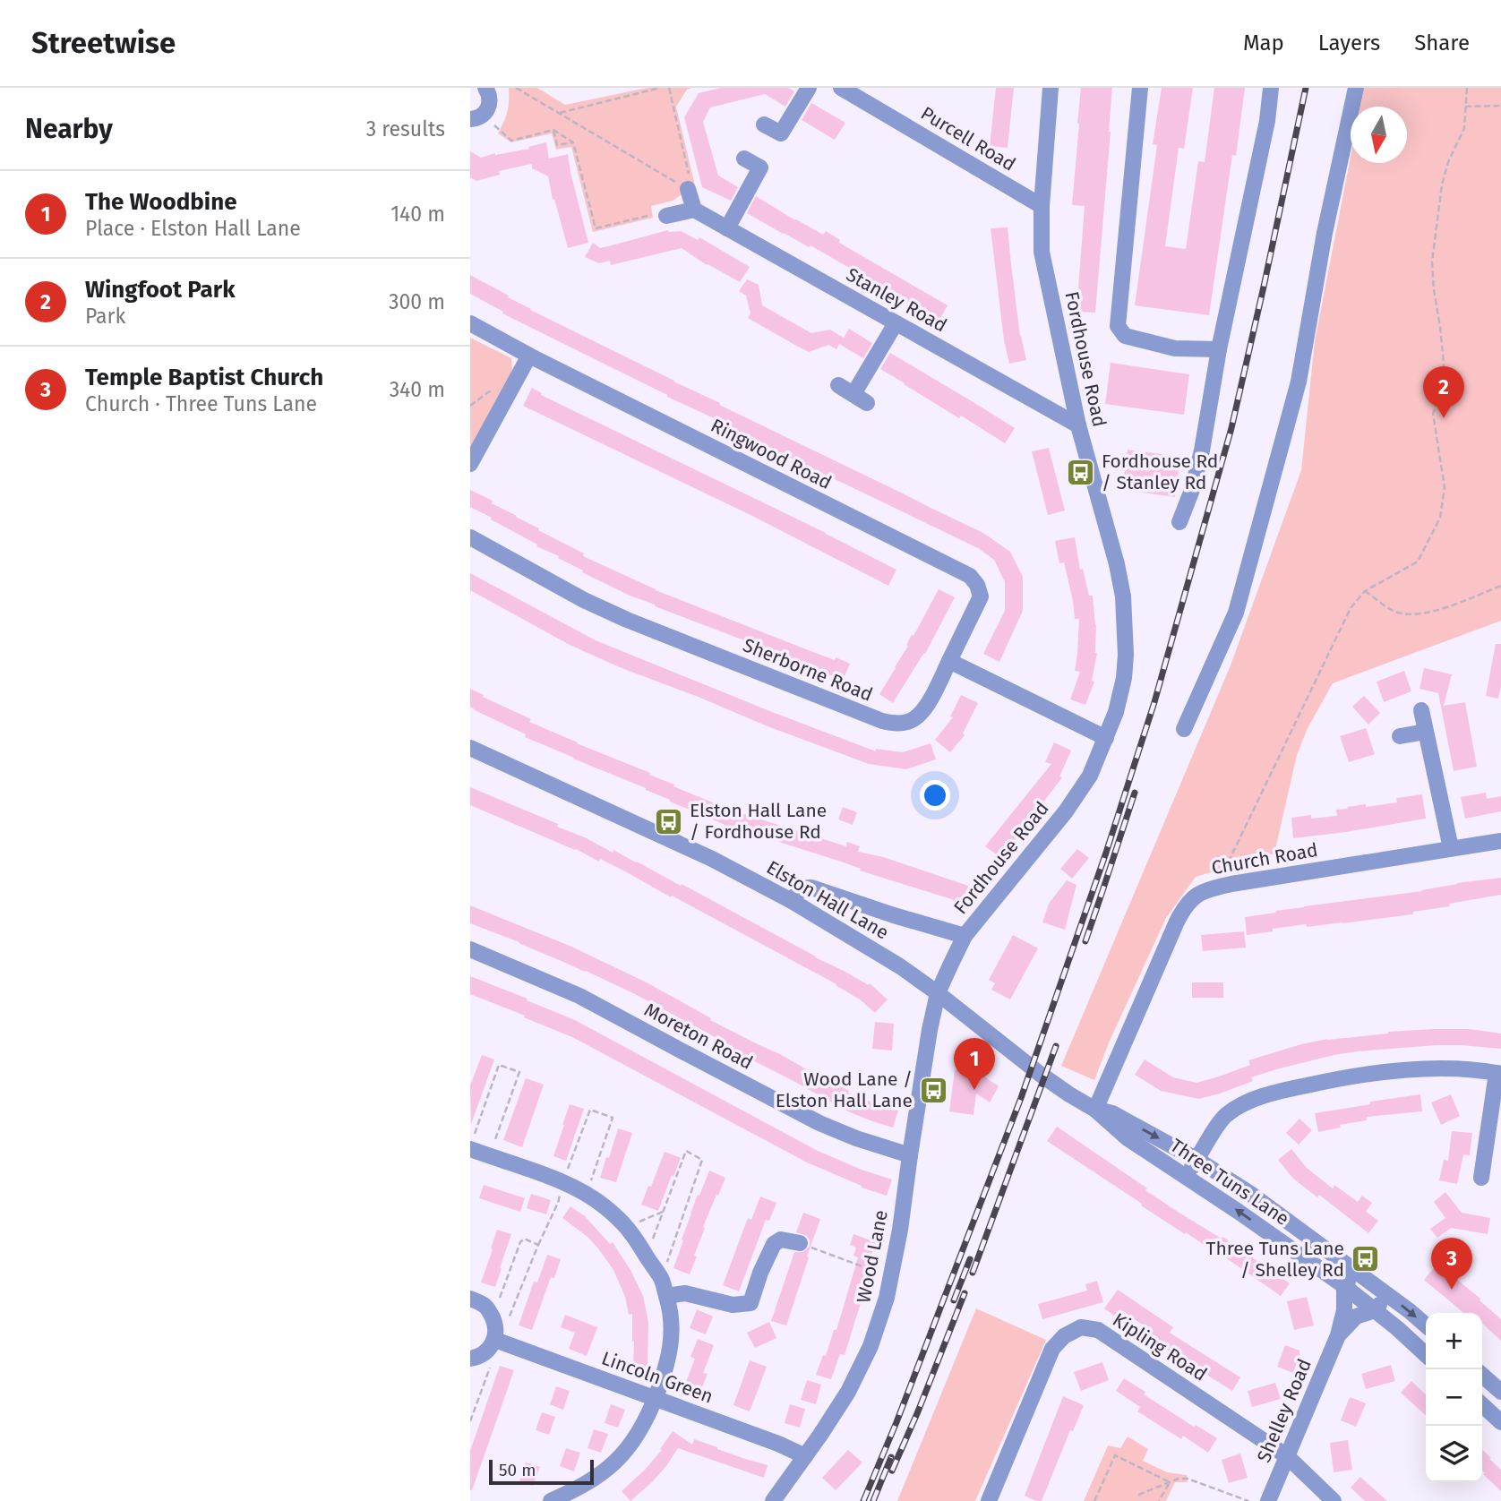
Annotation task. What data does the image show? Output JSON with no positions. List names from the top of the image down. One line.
{"streets":{"street":["Purcell Road","Stanley Road","Fordhouse Road","Ringwood Road","Sherborne Road","Church Road","Elston Hall Lane","Moreton Road","Three Tuns Lane","Wood Lane","Kipling Road","Lincoln Green","Shelley Road"]},"crossings":[["Purcell Road","Fordhouse Road"],["Stanley Road","Fordhouse Road"],["Fordhouse Road","Elston Hall Lane"],["Fordhouse Road","Wood Lane"],["Ringwood Road","Sherborne Road"],["Church Road","Three Tuns Lane"],["Elston Hall Lane","Three Tuns Lane"],["Elston Hall Lane","Wood Lane"],["Moreton Road","Wood Lane"],["Three Tuns Lane","Shelley Road"],["Wood Lane","Lincoln Green"],["Kipling Road","Shelley Road"]],"places":{"bus stop":["Fordhouse Rd / Stanley Rd","Elston Hall Lane / Fordhouse Rd","Wood Lane / Elston Hall Lane","Three Tuns Lane / Shelley Rd"]},"scale_bar":"50 m","north":"bottom","page":{"header":"Streetwise","nav":["Map","Layers","Share"],"heading":["Nearby","3 results"],"list":[{"mark":"1","name":"The Woodbine","note":"Place · Elston Hall Lane","value":"140 m"},{"mark":"2","name":"Wingfoot Park","note":"Park","value":"300 m"},{"mark":"3","name":"Temple Baptist Church","note":"Church · Three Tuns Lane","value":"340 m"}],"pins":["2","1","3"],"map_buttons":["+","−"],"scale":"50 m"}}
